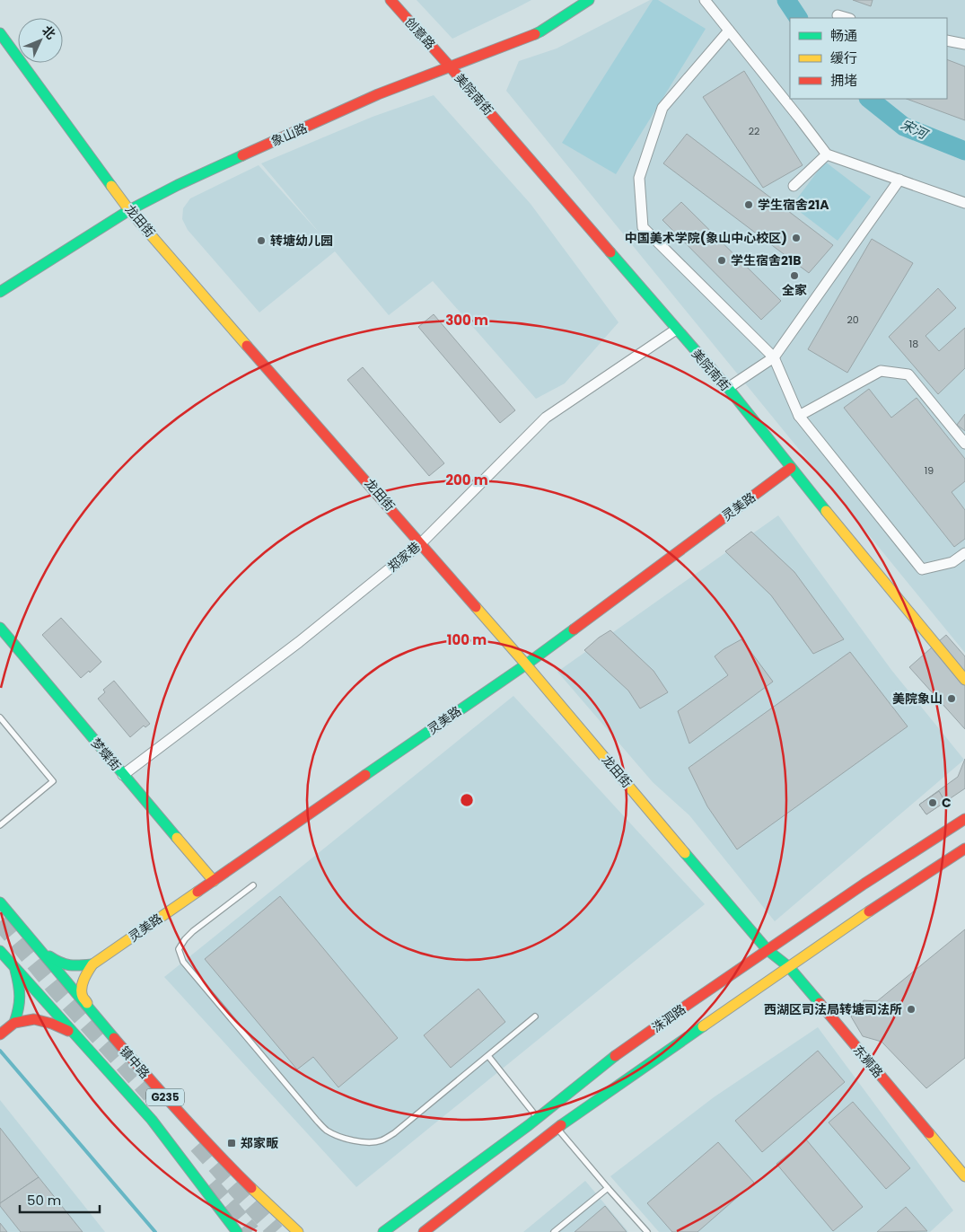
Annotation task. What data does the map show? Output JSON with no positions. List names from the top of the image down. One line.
{"streets":{"main road":["创意路","美院南街","象山路","龙田街","灵美路","梦蝶街","洙泗路","东狮路","镇中路","G235"],"street":["郑家巷"]},"crossings":[["创意路","美院南街"],["创意路","象山路"],["美院南街","象山路"],["美院南街","灵美路"],["美院南街","郑家巷"],["象山路","龙田街"],["龙田街","灵美路"],["龙田街","郑家巷"],["龙田街","洙泗路"],["龙田街","东狮路"],["灵美路","梦蝶街"],["灵美路","镇中路"],["郑家巷","梦蝶街"],["洙泗路","东狮路"]],"water":["宋河"],"places":{"other":["学生宿舍21A","中国美术学院(象山中心校区)","转塘幼儿园","学生宿舍21B","全家","美院象山","C","西湖区司法局转塘司法所"],"transit":["郑家畈"]},"house_numbers":["22","20","18","19"],"legend":["畅通","缓行","拥堵"],"scale_bar":"50 m","north":"top right","rings":["300 m","200 m","100 m"]}
